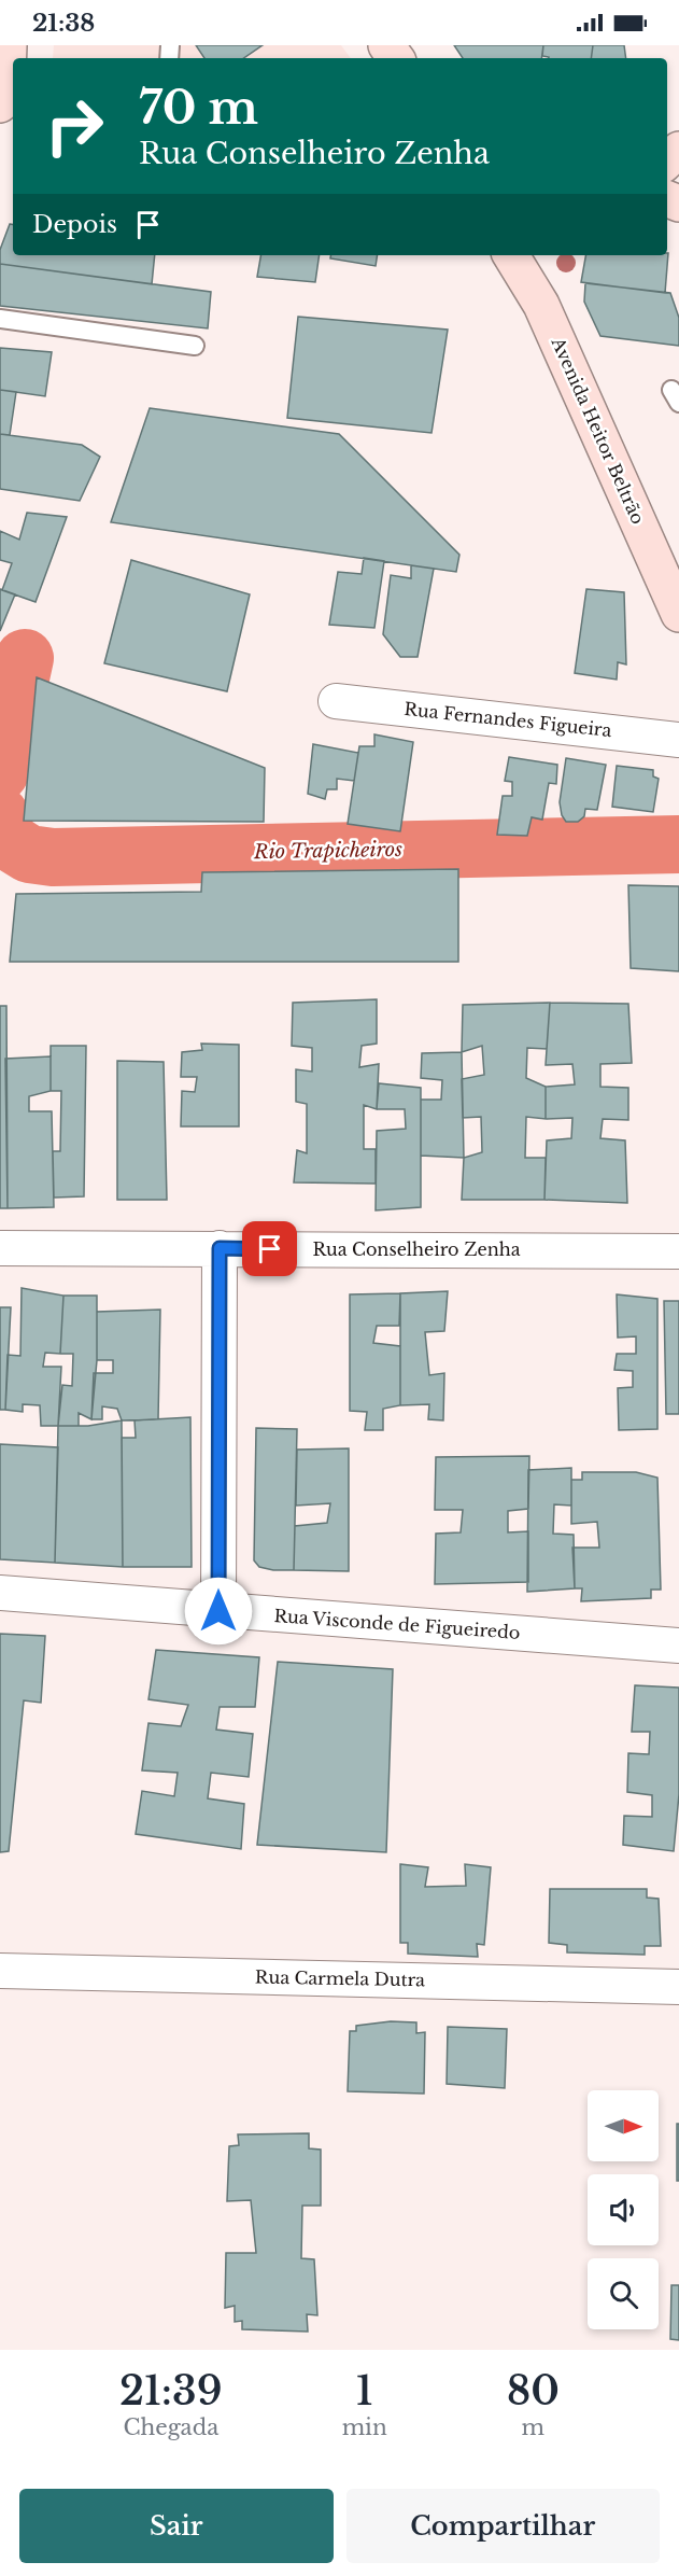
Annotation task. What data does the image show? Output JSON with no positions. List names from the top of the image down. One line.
{"streets":{"main road":["Avenida Heitor Beltrão"],"street":["Rua Fernandes Figueira","Rua Conselheiro Zenha","Rua Visconde de Figueiredo","Rua Carmela Dutra"]},"water":["Rio Trapicheiros"],"north":"right","page":{"status":"21:38","turn":["70 m","Rua Conselheiro Zenha"],"then":"Depois","eta":["21:39","Chegada","1","min","80","m"],"buttons":["Sair","Compartilhar"]}}
